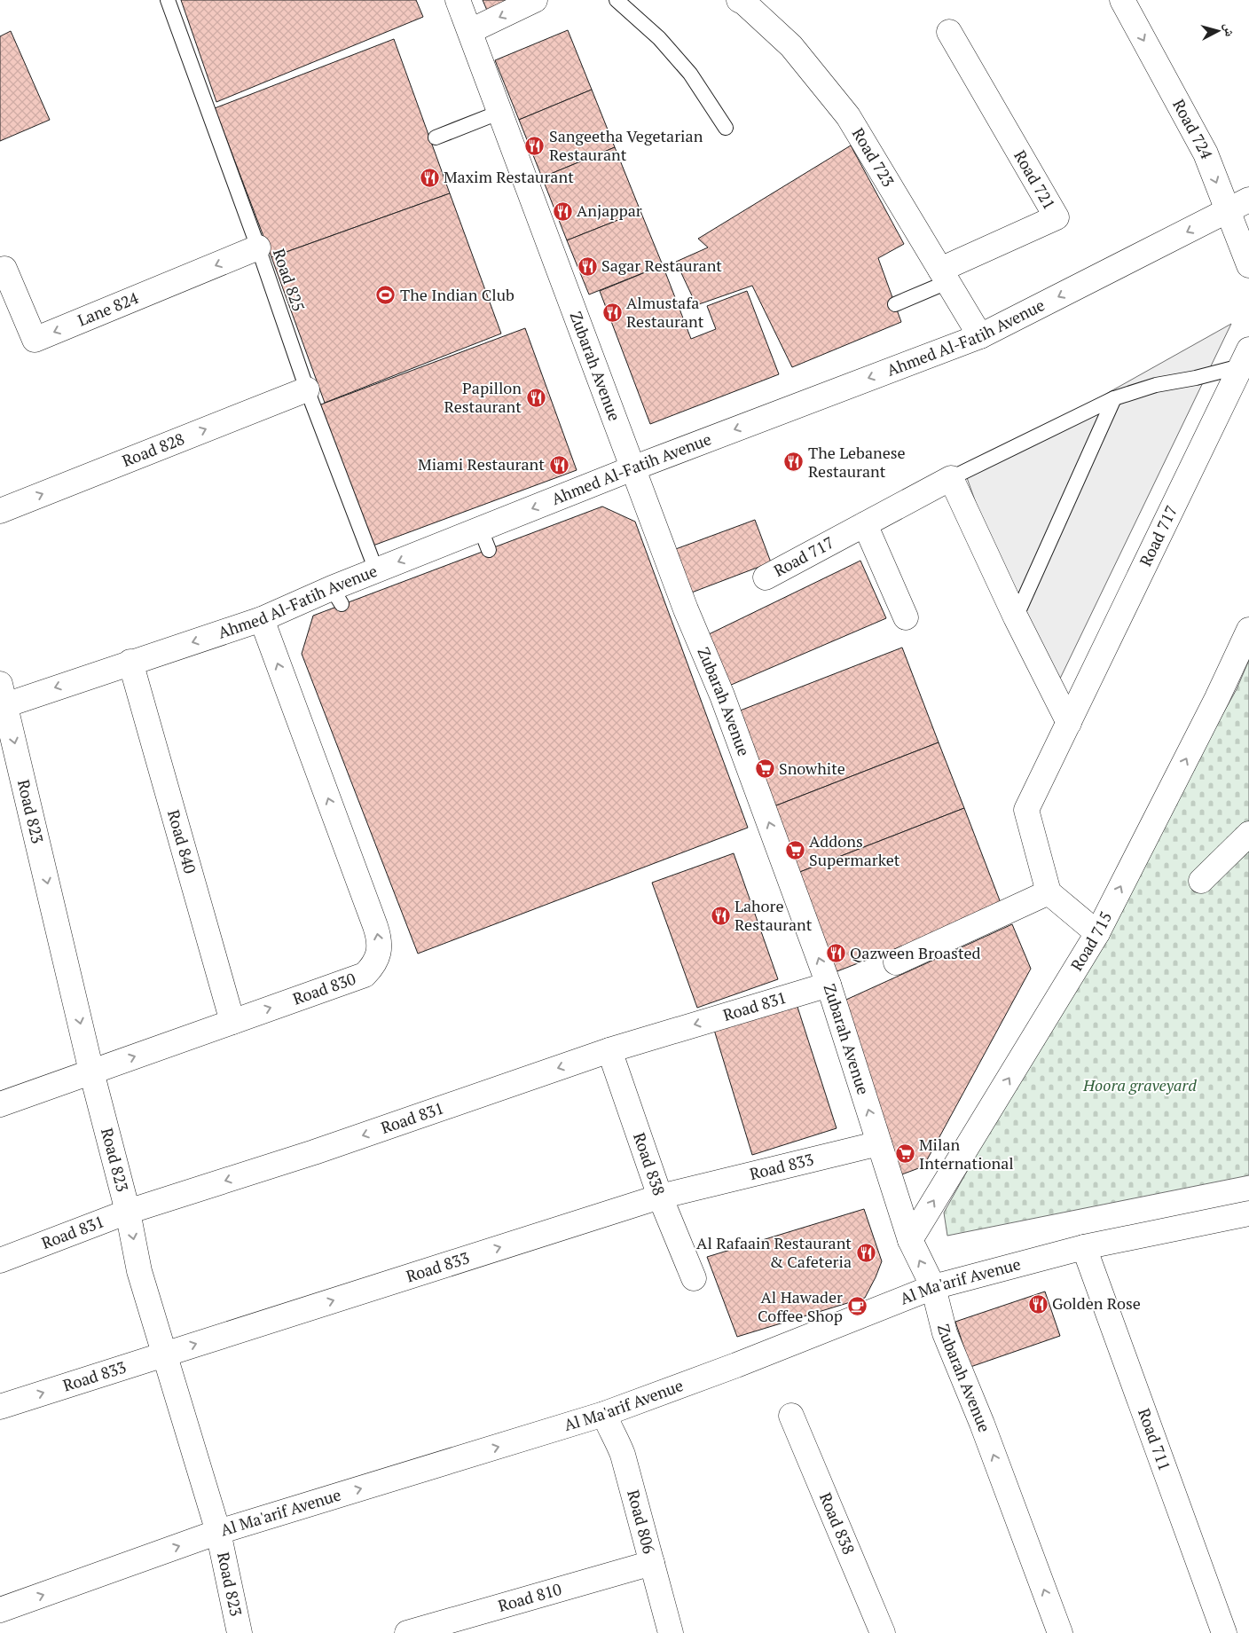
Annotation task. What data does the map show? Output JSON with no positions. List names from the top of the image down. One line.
{"streets":{"street":["Road 724","Road 723","Road 721","Lane 824","Ahmed Al-Fatih Avenue","Zubarah Avenue","Road 828","Road 717","Road 823","Road 840","Road 715","Road 830","Road 831","Road 838","Road 833","Al Ma'arif Avenue","Road 711","Road 806","Road 810"],"lane":["Road 825"]},"crossings":[["Road 724","Ahmed Al-Fatih Avenue"],["Road 723","Road 721"],["Road 723","Ahmed Al-Fatih Avenue"],["Road 825","Lane 824"],["Road 825","Ahmed Al-Fatih Avenue"],["Road 825","Road 828"],["Ahmed Al-Fatih Avenue","Zubarah Avenue"],["Ahmed Al-Fatih Avenue","Road 823"],["Ahmed Al-Fatih Avenue","Road 840"],["Ahmed Al-Fatih Avenue","Road 830"],["Zubarah Avenue","Road 715"],["Zubarah Avenue","Road 831"],["Zubarah Avenue","Road 833"],["Zubarah Avenue","Al Ma'arif Avenue"],["Road 823","Road 830"],["Road 823","Road 831"],["Road 823","Road 833"],["Road 823","Al Ma'arif Avenue"],["Road 840","Road 830"],["Road 831","Road 838"],["Road 838","Road 833"],["Al Ma'arif Avenue","Road 711"],["Al Ma'arif Avenue","Road 806"],["Road 806","Road 810"]],"one_way":["Road 724","Ahmed Al-Fatih Avenue","Zubarah Avenue","Road 828","Road 823","Road 715","Road 831","Road 833","Al Ma'arif Avenue"],"parks":["Hoora graveyard"],"places":{"restaurant":["Sangeetha Vegetarian Restaurant","Maxim Restaurant","Anjappar","Sagar Restaurant","Almustafa Restaurant","Papillon Restaurant","The Lebanese Restaurant","Miami Restaurant","Lahore Restaurant","Qazween Broasted","Al Rafaain Restaurant & Cafeteria","Golden Rose"],"sports":["The Indian Club"],"supermarket":["Snowhite","Addons Supermarket","Milan International"],"cafe":["Al Hawader Coffee Shop"]},"north":"right"}
